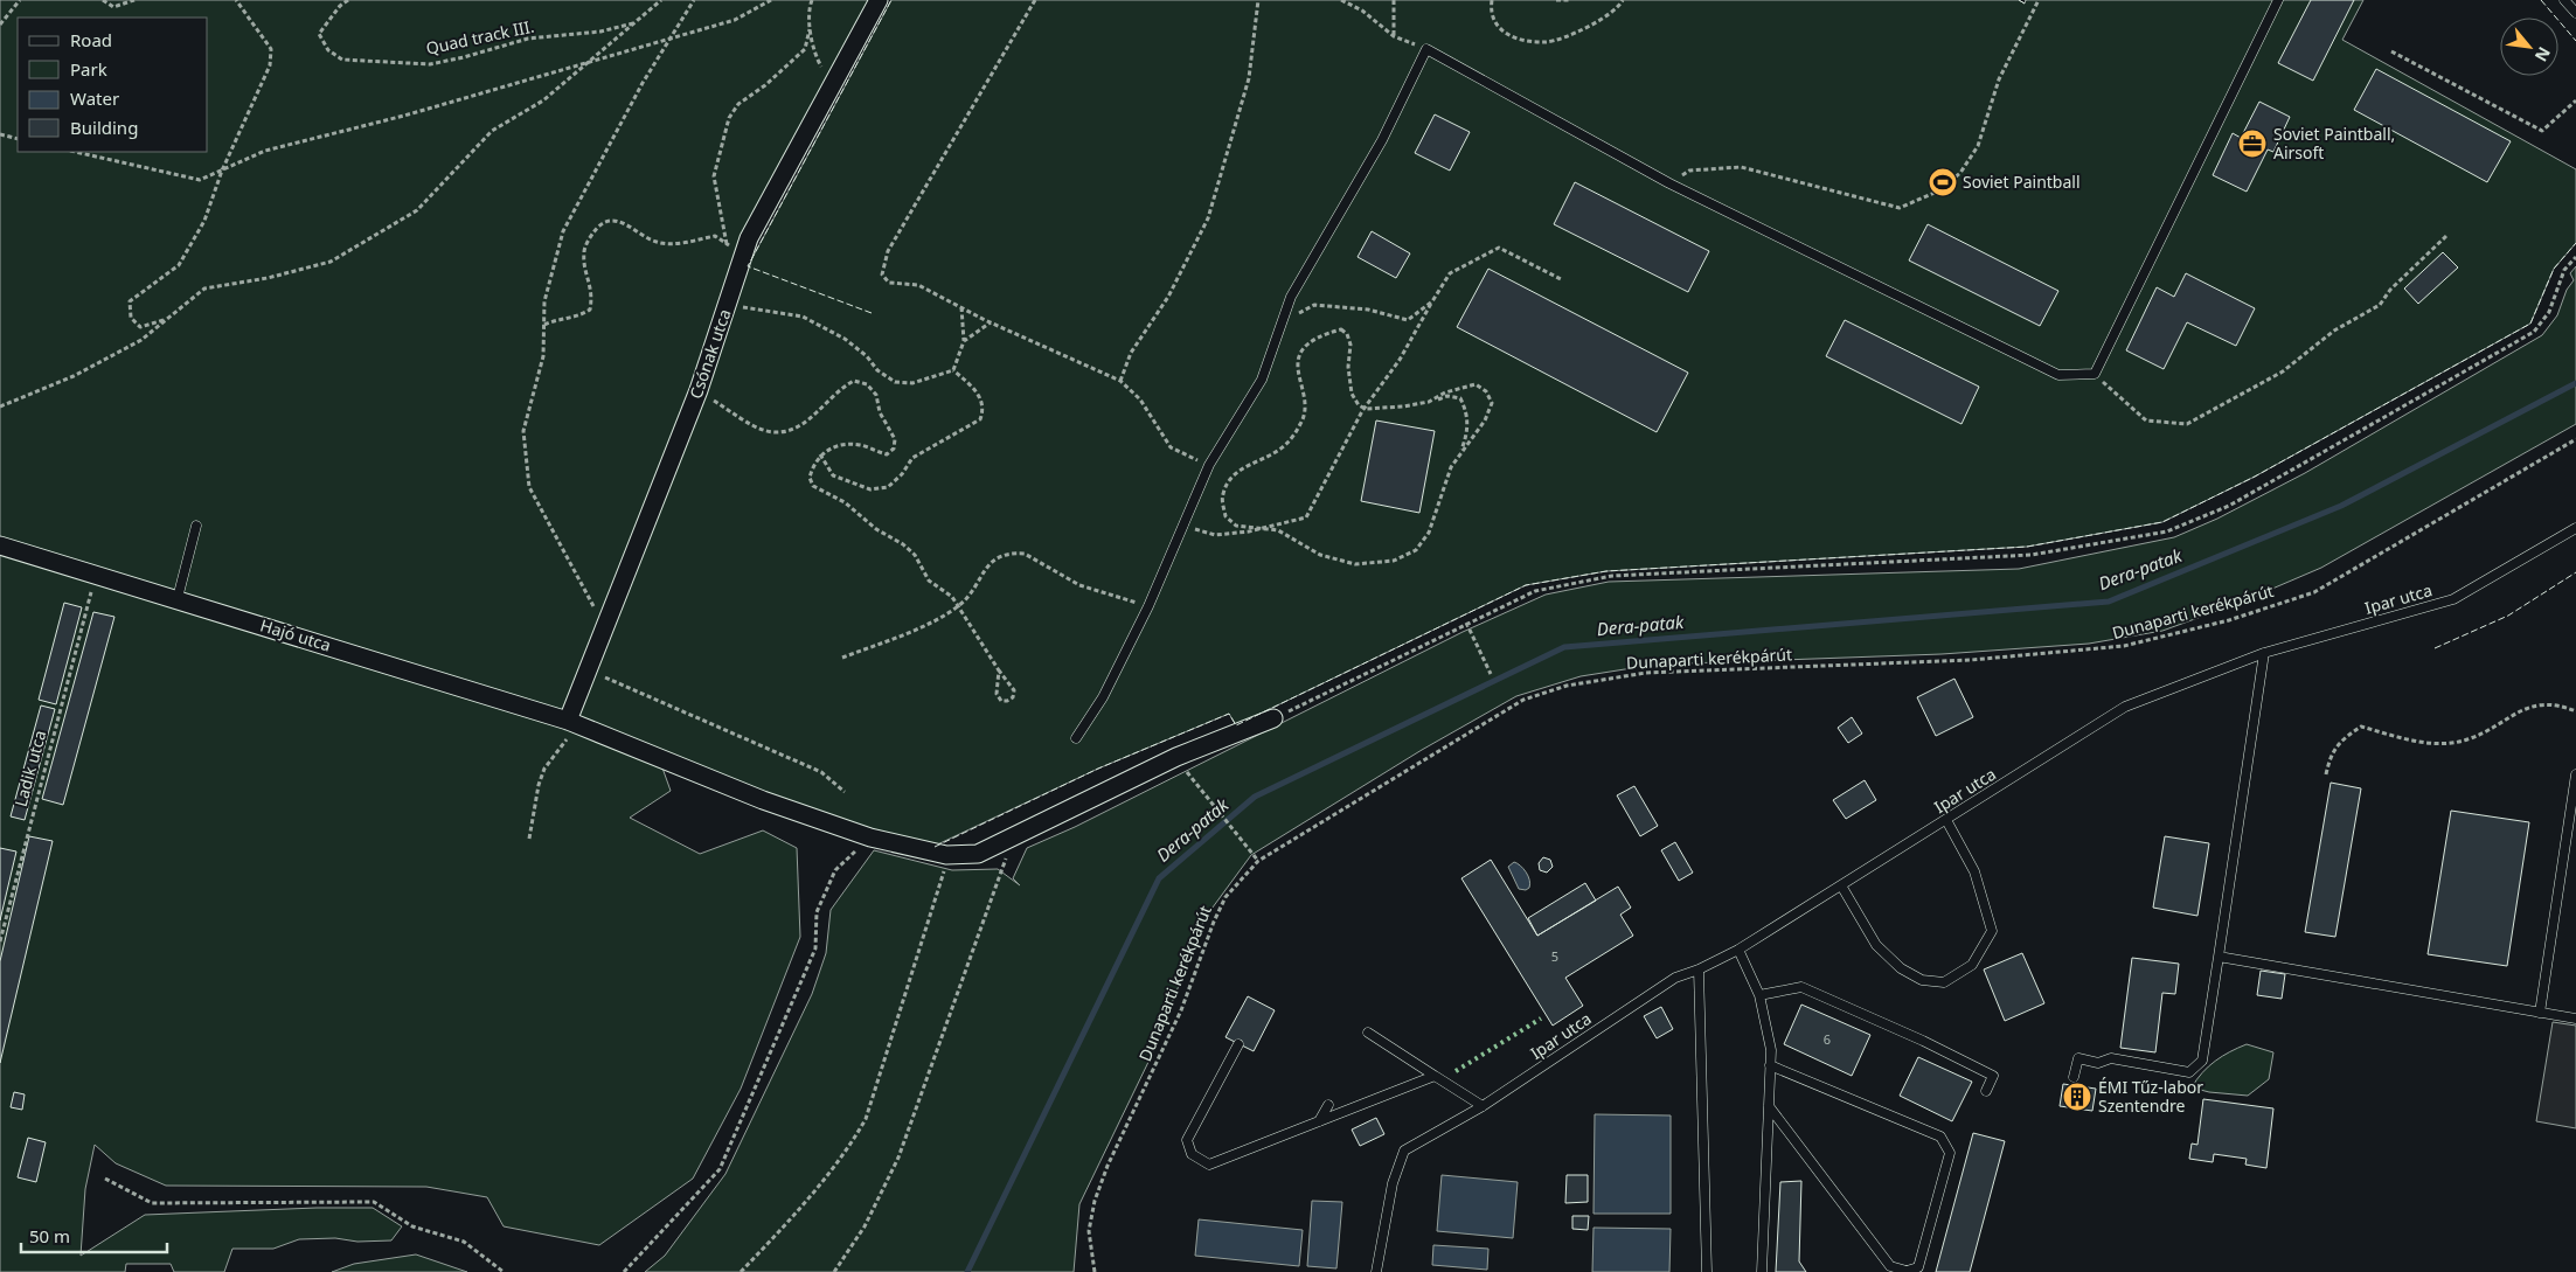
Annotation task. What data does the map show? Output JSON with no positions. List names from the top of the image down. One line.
{"streets":{"street":["Csónak utca","Hajó utca"],"lane":["Ipar utca"],"path":["Quad track III.","Dunaparti kerékpárút","Ladik utca"]},"crossings":[["Csónak utca","Hajó utca"]],"water":["Dera-patak"],"places":{"office":["Soviet Paintball, Airsoft"],"sports":["Soviet Paintball"],"building":["ÉMI Tűz-labor Szentendre"]},"house_numbers":["5","6"],"legend":["Road","Park","Water","Building"],"scale_bar":"50 m","north":"bottom right"}
